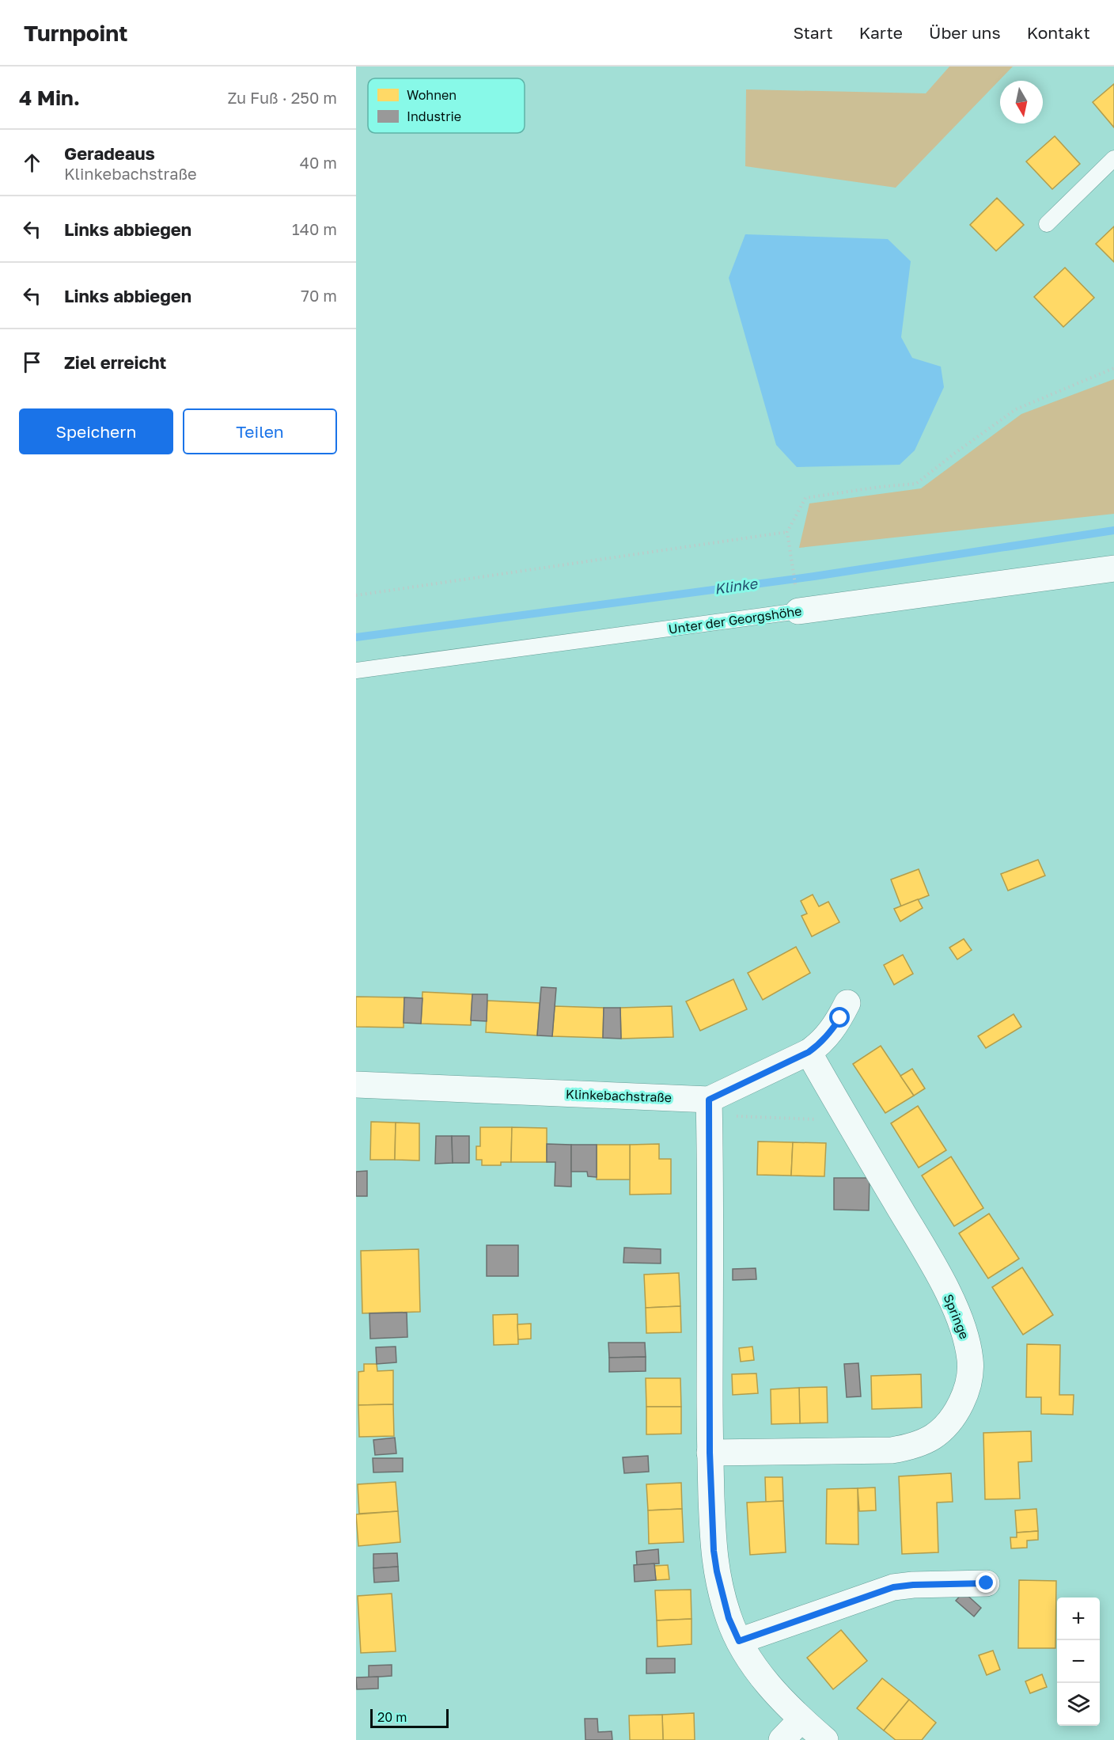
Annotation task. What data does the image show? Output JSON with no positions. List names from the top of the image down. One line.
{"streets":{"street":["Unter der Georgshöhe","Klinkebachstraße","Springe"]},"crossings":[["Klinkebachstraße","Springe"]],"water":["Klinke"],"legend":["Wohnen","Industrie"],"scale_bar":"20 m","north":"bottom","page":{"header":"Turnpoint","nav":["Start","Karte","Über uns","Kontakt"],"heading":["4 Min.","Zu Fuß · 250 m"],"list":[["Geradeaus","Klinkebachstraße","40 m"],["Links abbiegen","140 m"],["Links abbiegen","70 m"],"Ziel erreicht"],"buttons":["Speichern","Teilen"],"map_buttons":["+","−"],"scale":"20 m"}}
